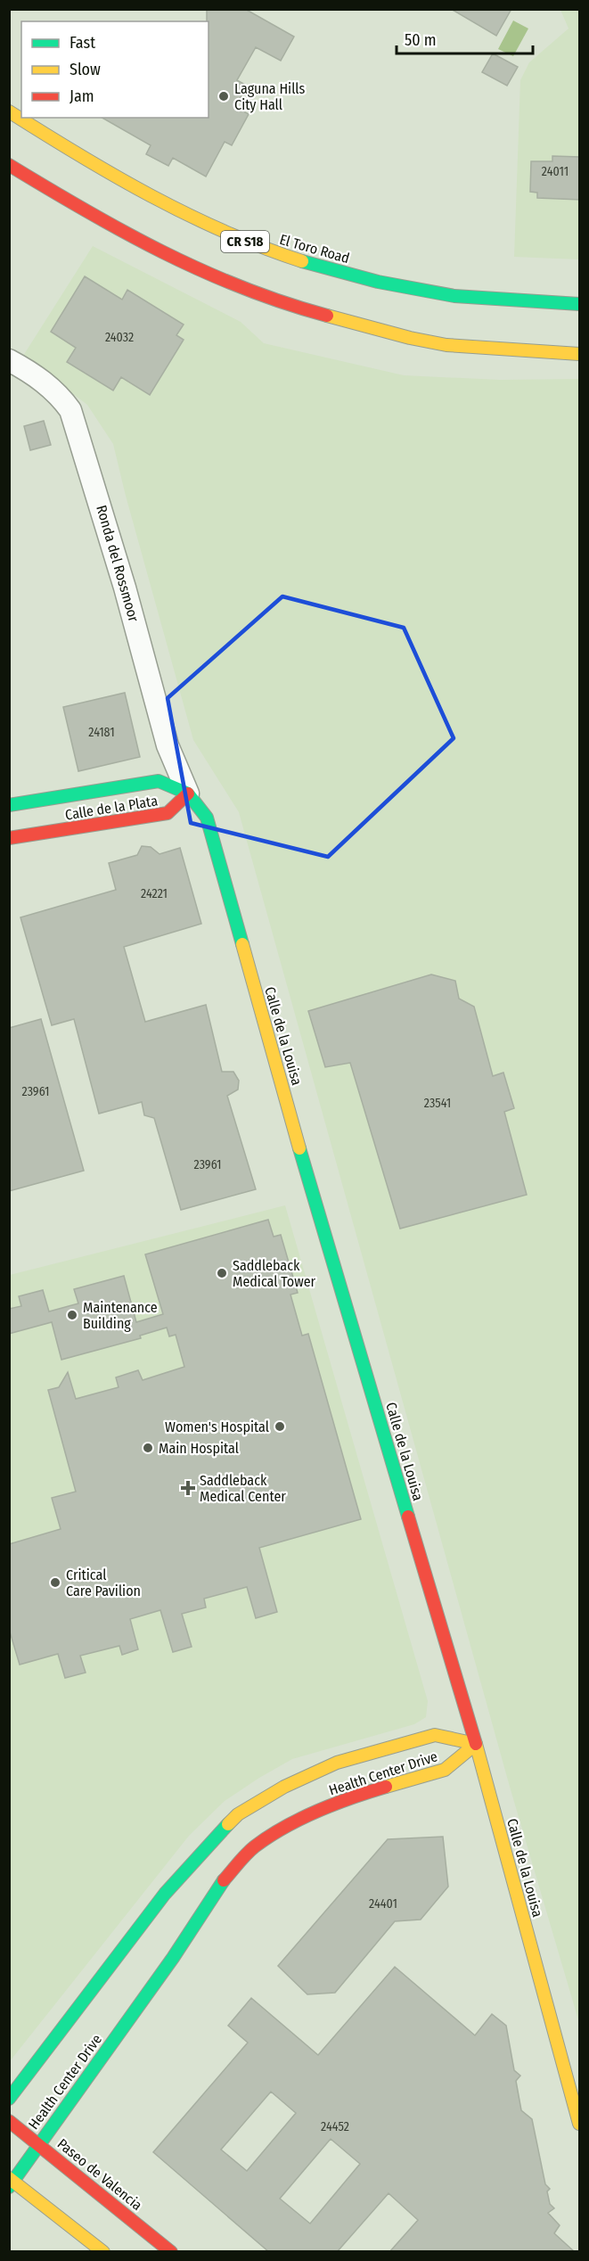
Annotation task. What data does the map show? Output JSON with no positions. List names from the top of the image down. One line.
{"streets":{"street":["CR S18","El Toro Road","Ronda del Rossmoor","Calle de la Plata","Calle de la Louisa","Health Center Drive","Paseo de Valencia"]},"crossings":[["Ronda del Rossmoor","Calle de la Plata"],["Ronda del Rossmoor","Calle de la Louisa"],["Calle de la Plata","Calle de la Louisa"],["Calle de la Louisa","Health Center Drive"],["Health Center Drive","Paseo de Valencia"]],"places":{"other":["Laguna Hills City Hall","Saddleback Medical Tower","Maintenance Building","Women's Hospital","Main Hospital","Critical Care Pavilion"],"health":["Saddleback Medical Center"]},"house_numbers":["24011","24032","24181","24221","23961","23541","23961","24401","24452"],"legend":["Fast","Slow","Jam"],"scale_bar":"50 m"}
